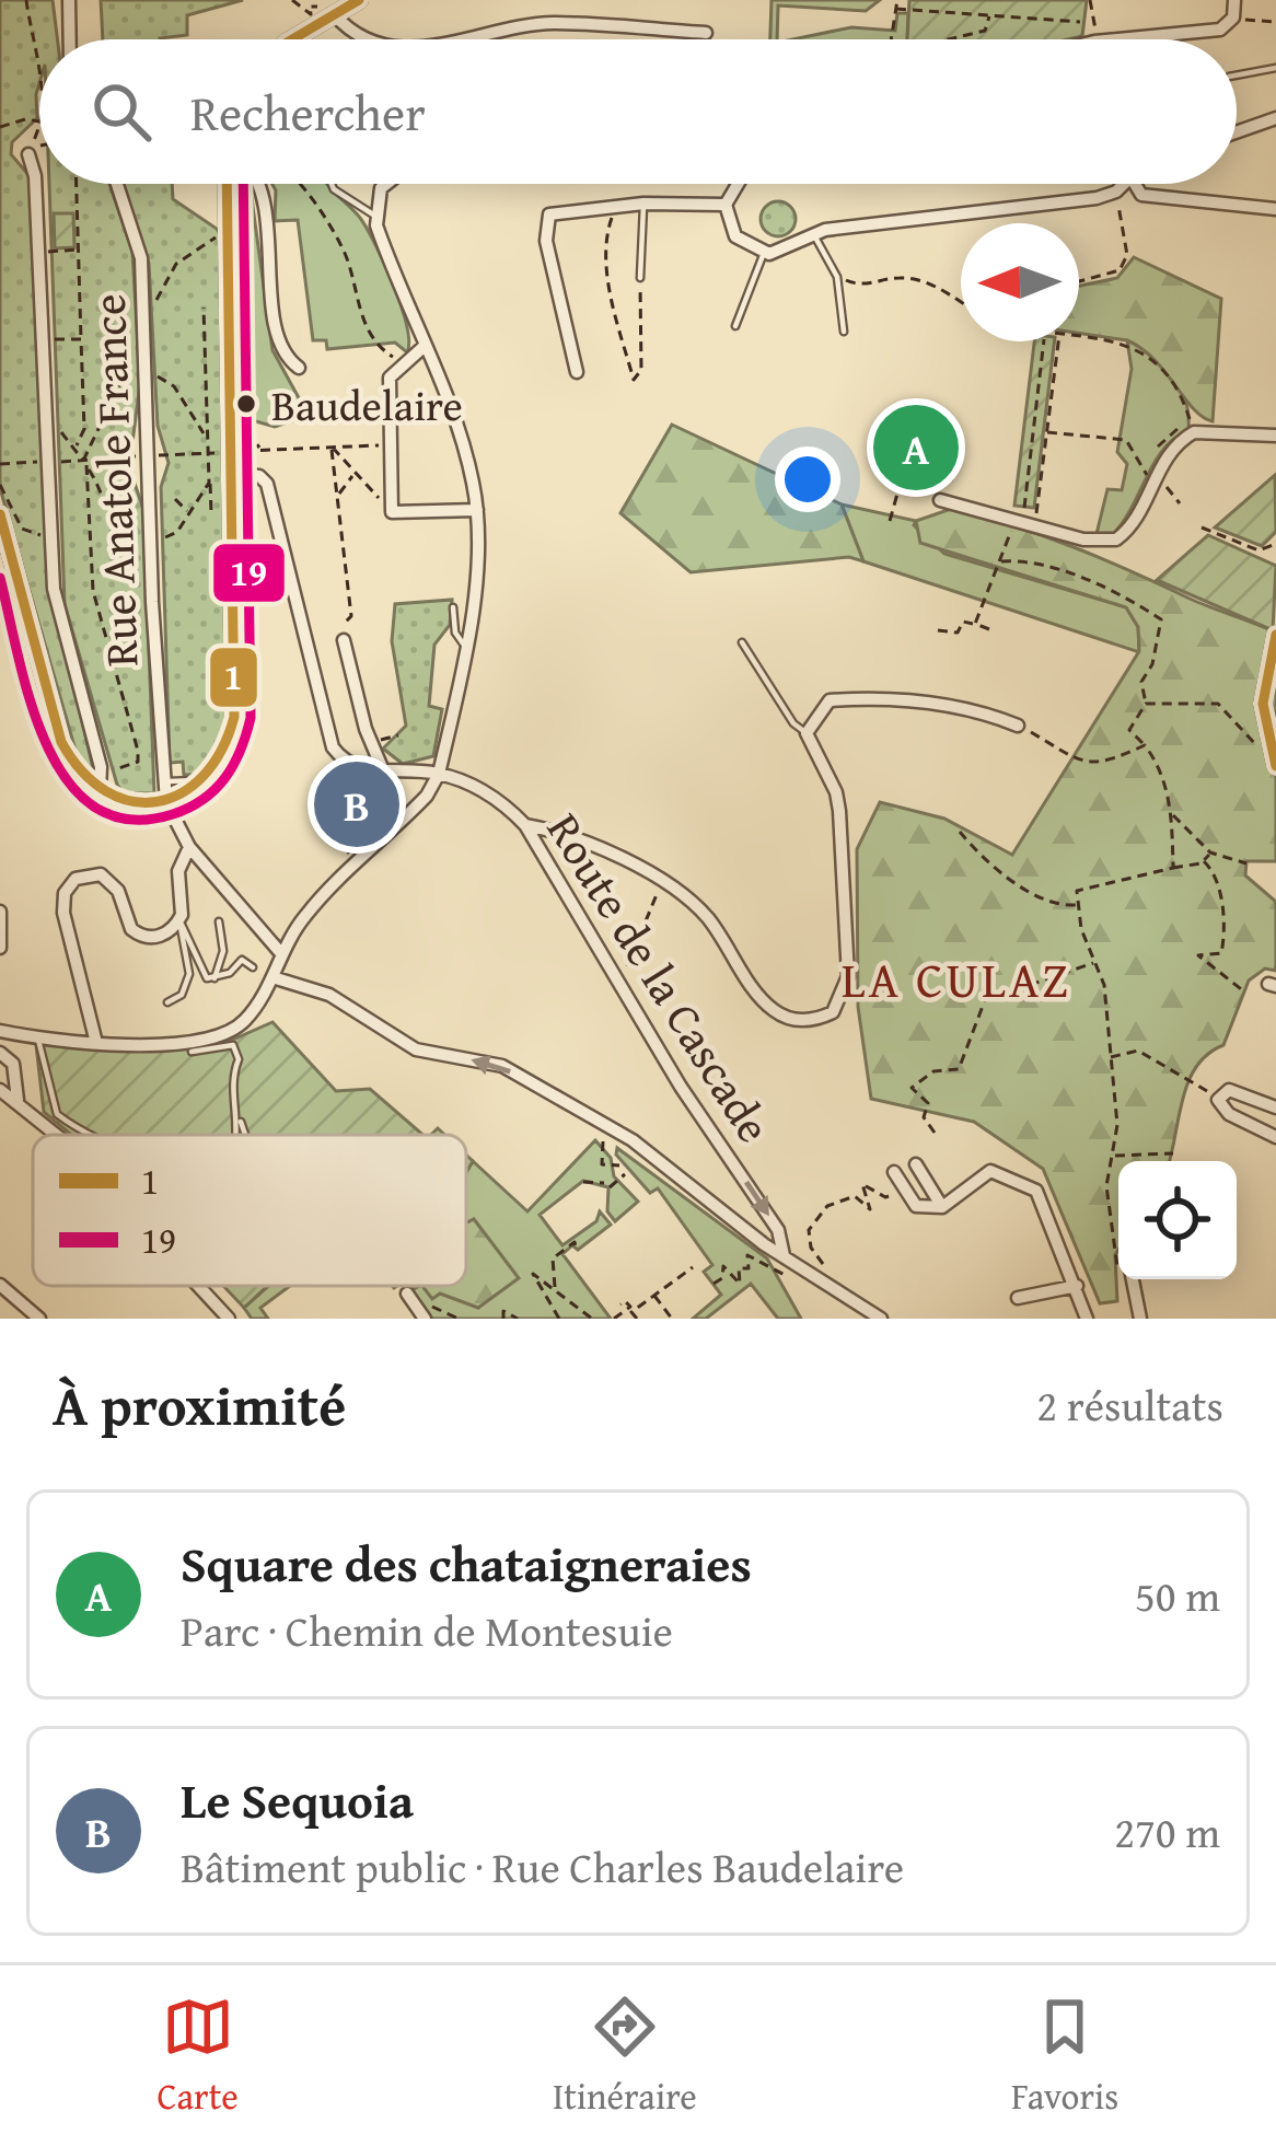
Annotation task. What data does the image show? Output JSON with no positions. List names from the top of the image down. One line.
{"streets":{"street":["Rue Anatole France","Route de la Cascade"]},"districts":["LA CULAZ"],"places":["Baudelaire"],"lines":["transit line 1","transit line 19"],"legend":["1","19"],"north":"left","page":{"search":"Rechercher","pins":["A","B"],"heading":["À proximité","2 résultats"],"list":[{"mark":"A","name":"Square des chataigneraies","note":"Parc · Chemin de Montesuie","value":"50 m"},{"mark":"B","name":"Le Sequoia","note":"Bâtiment public · Rue Charles Baudelaire","value":"270 m"}],"nav":["Carte","Itinéraire","Favoris"]}}
